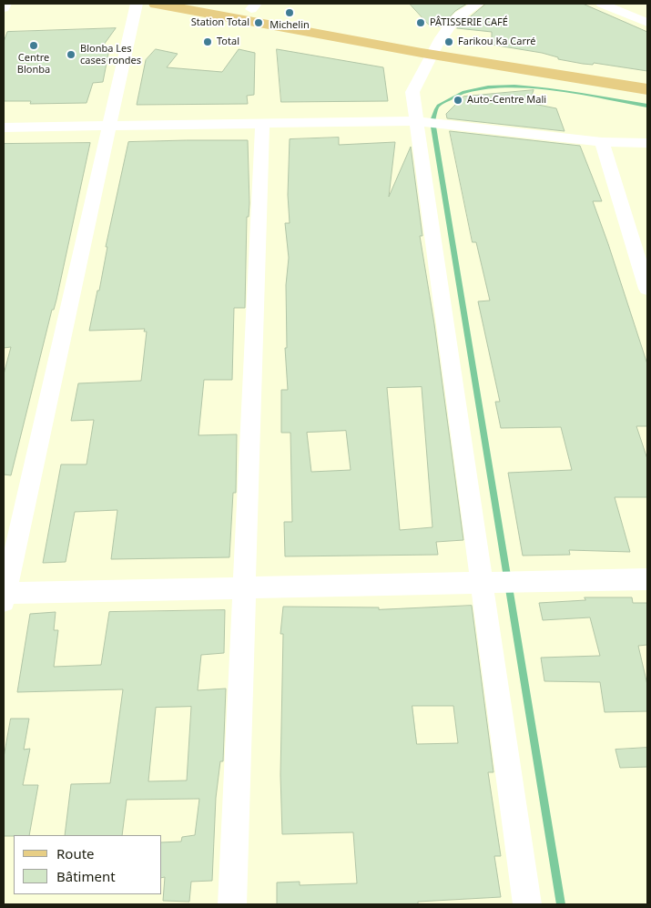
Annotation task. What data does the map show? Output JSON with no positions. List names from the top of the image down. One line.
{"places":["Michelin","Station Total","PÂTISSERIE CAFÉ","Total","Farikou Ka Carré","Centre Blonba","Blonba Les cases rondes","Auto-Centre Mali"],"legend":["Route","Bâtiment"]}
